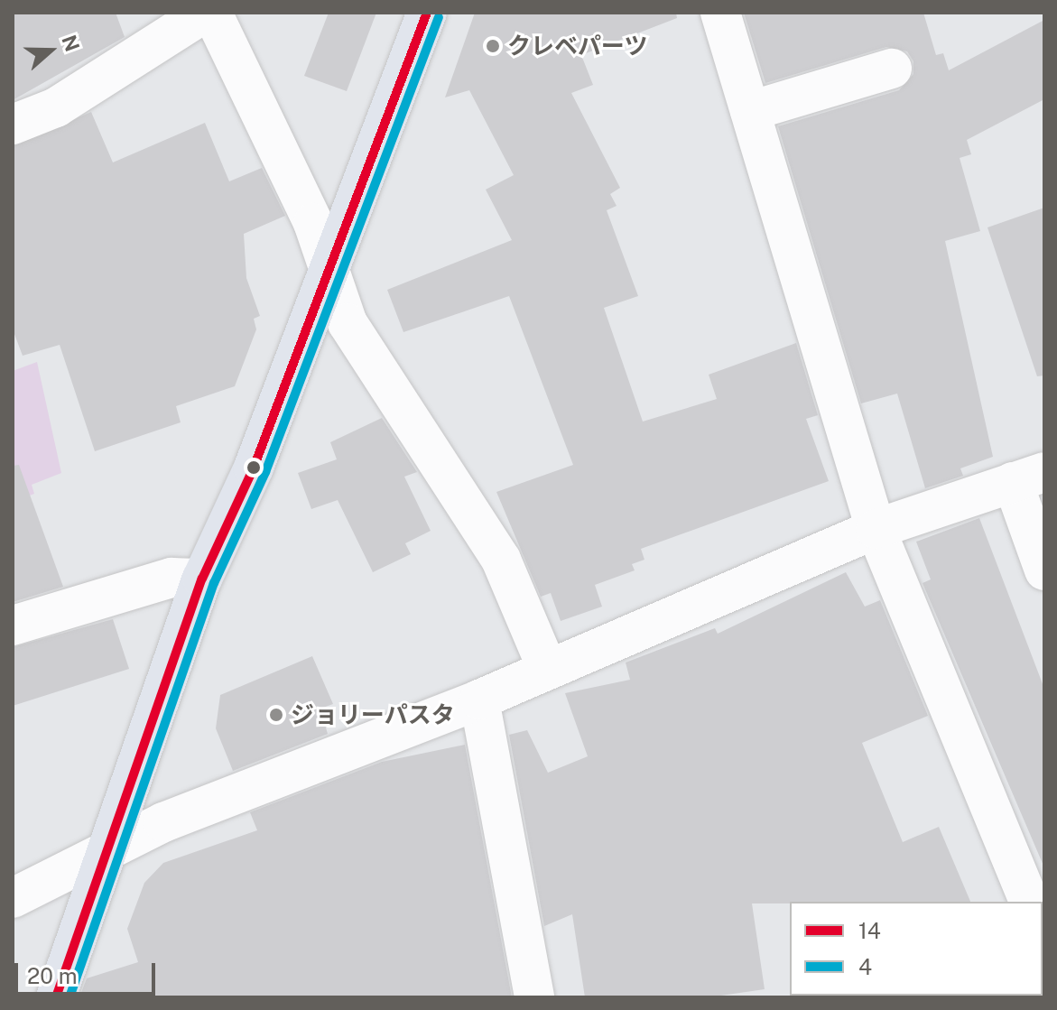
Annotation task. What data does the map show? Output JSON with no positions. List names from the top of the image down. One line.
{"places":["クレベパーツ","ジョリーパスタ"],"lines":["transit line 14","transit line 4"],"legend":["14","4"],"scale_bar":"20 m","north":"right"}
